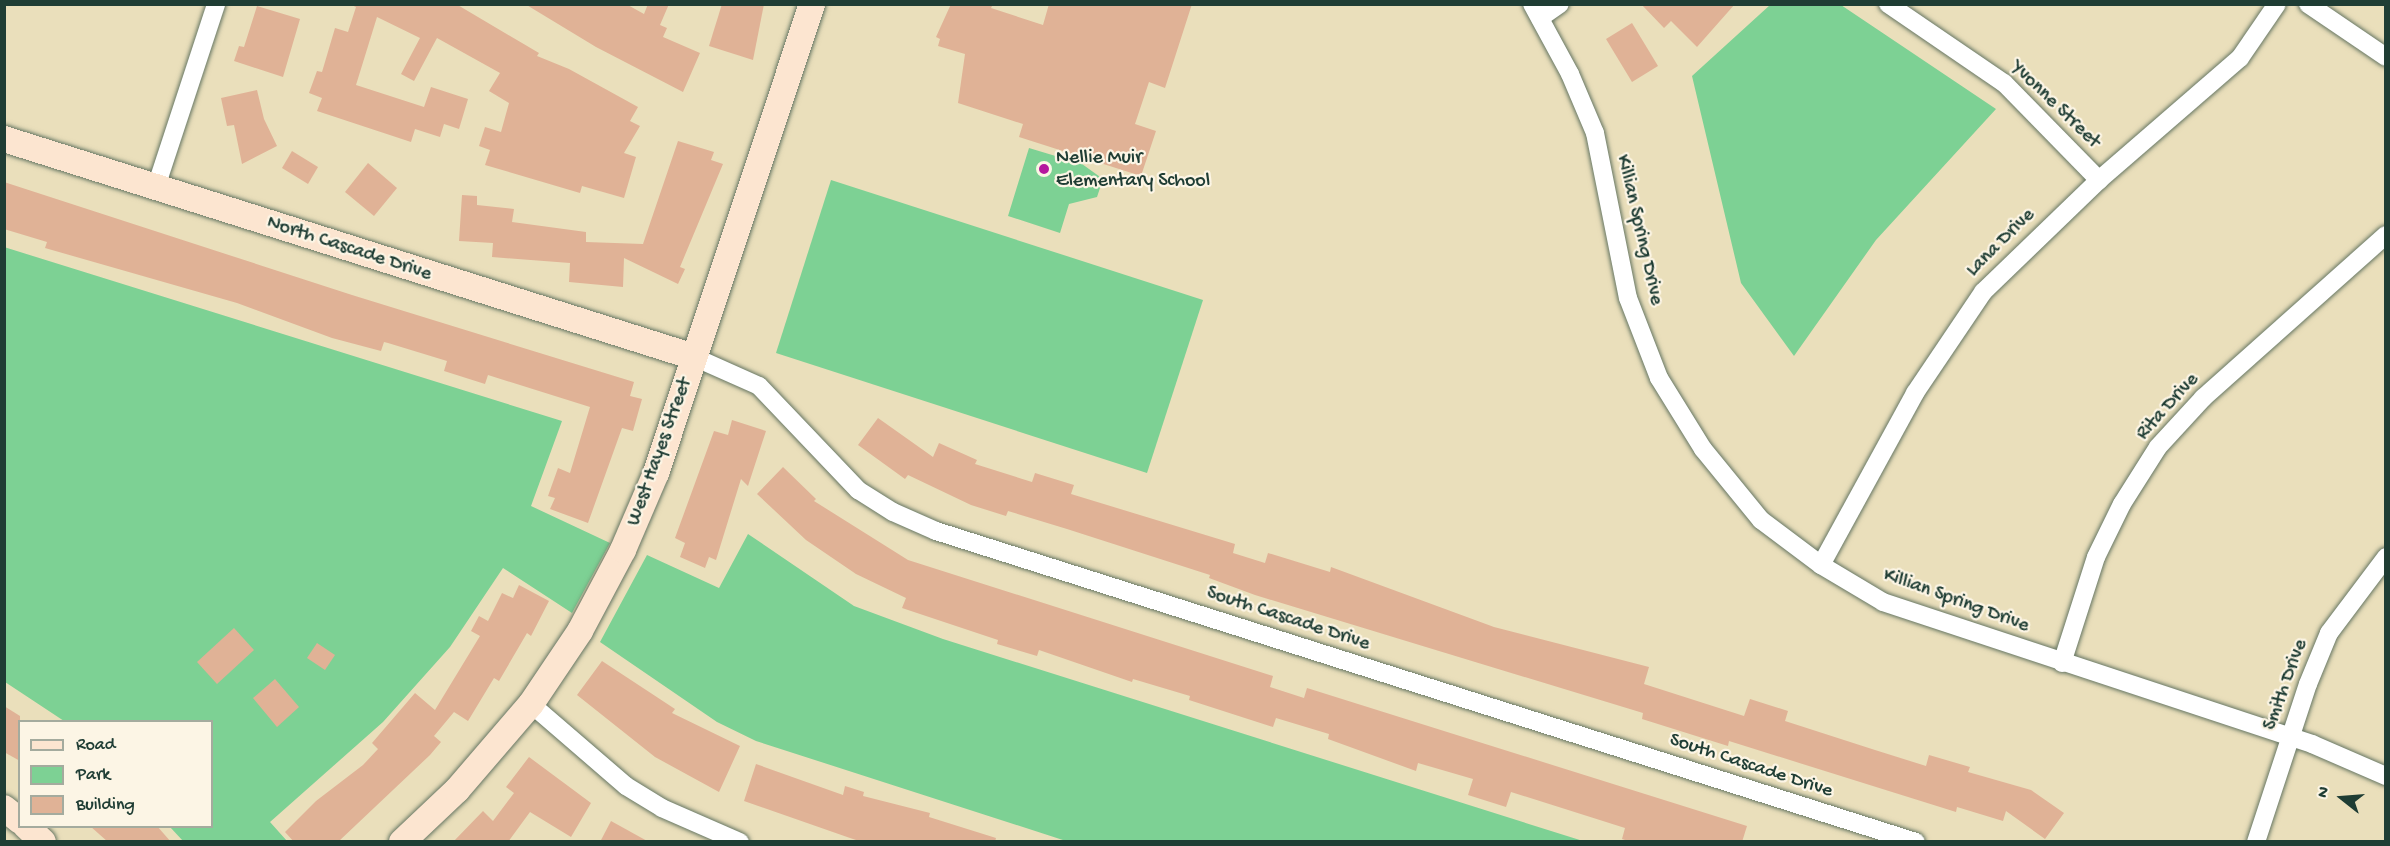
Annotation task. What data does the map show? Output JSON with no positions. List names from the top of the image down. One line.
{"streets":{"street":["Yvonne Street","Killian Spring Drive","Lana Drive","North Cascade Drive","Rita Drive","West Hayes Street","South Cascade Drive","Smith Drive"]},"crossings":[["Yvonne Street","Lana Drive"],["Killian Spring Drive","Lana Drive"],["Killian Spring Drive","Rita Drive"],["Killian Spring Drive","Smith Drive"],["North Cascade Drive","West Hayes Street"],["North Cascade Drive","South Cascade Drive"],["West Hayes Street","South Cascade Drive"]],"places":["Nellie Muir Elementary School"],"legend":["Road","Park","Building"],"north":"left"}
